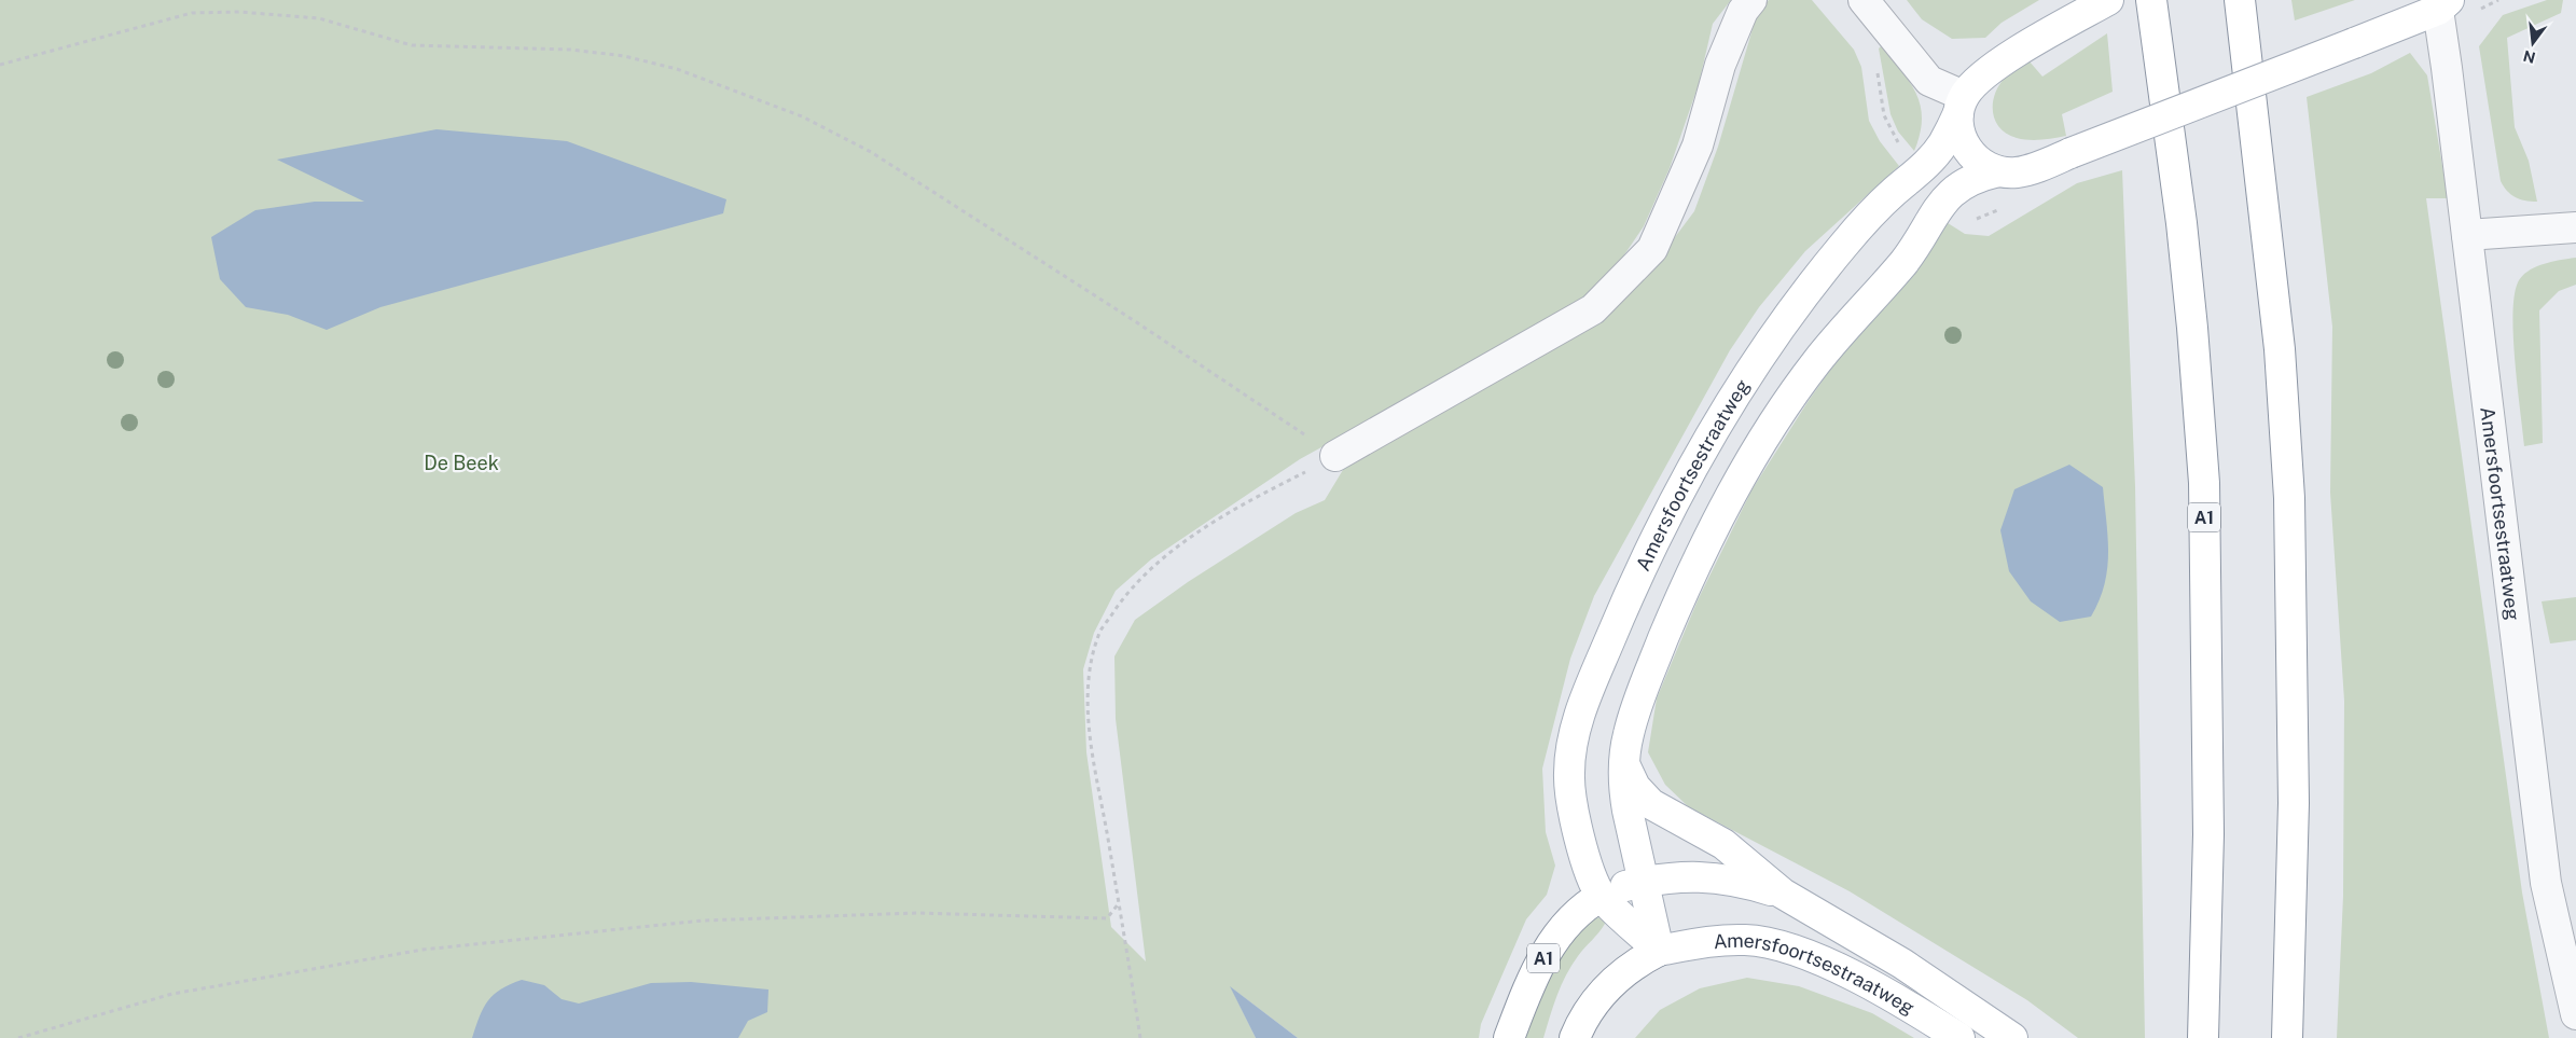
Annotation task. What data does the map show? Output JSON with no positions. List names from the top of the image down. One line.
{"streets":{"main road":["Amersfoortsestraatweg","A1"]},"crossings":[["Amersfoortsestraatweg","A1"]],"parks":["De Beek"],"north":"bottom"}
